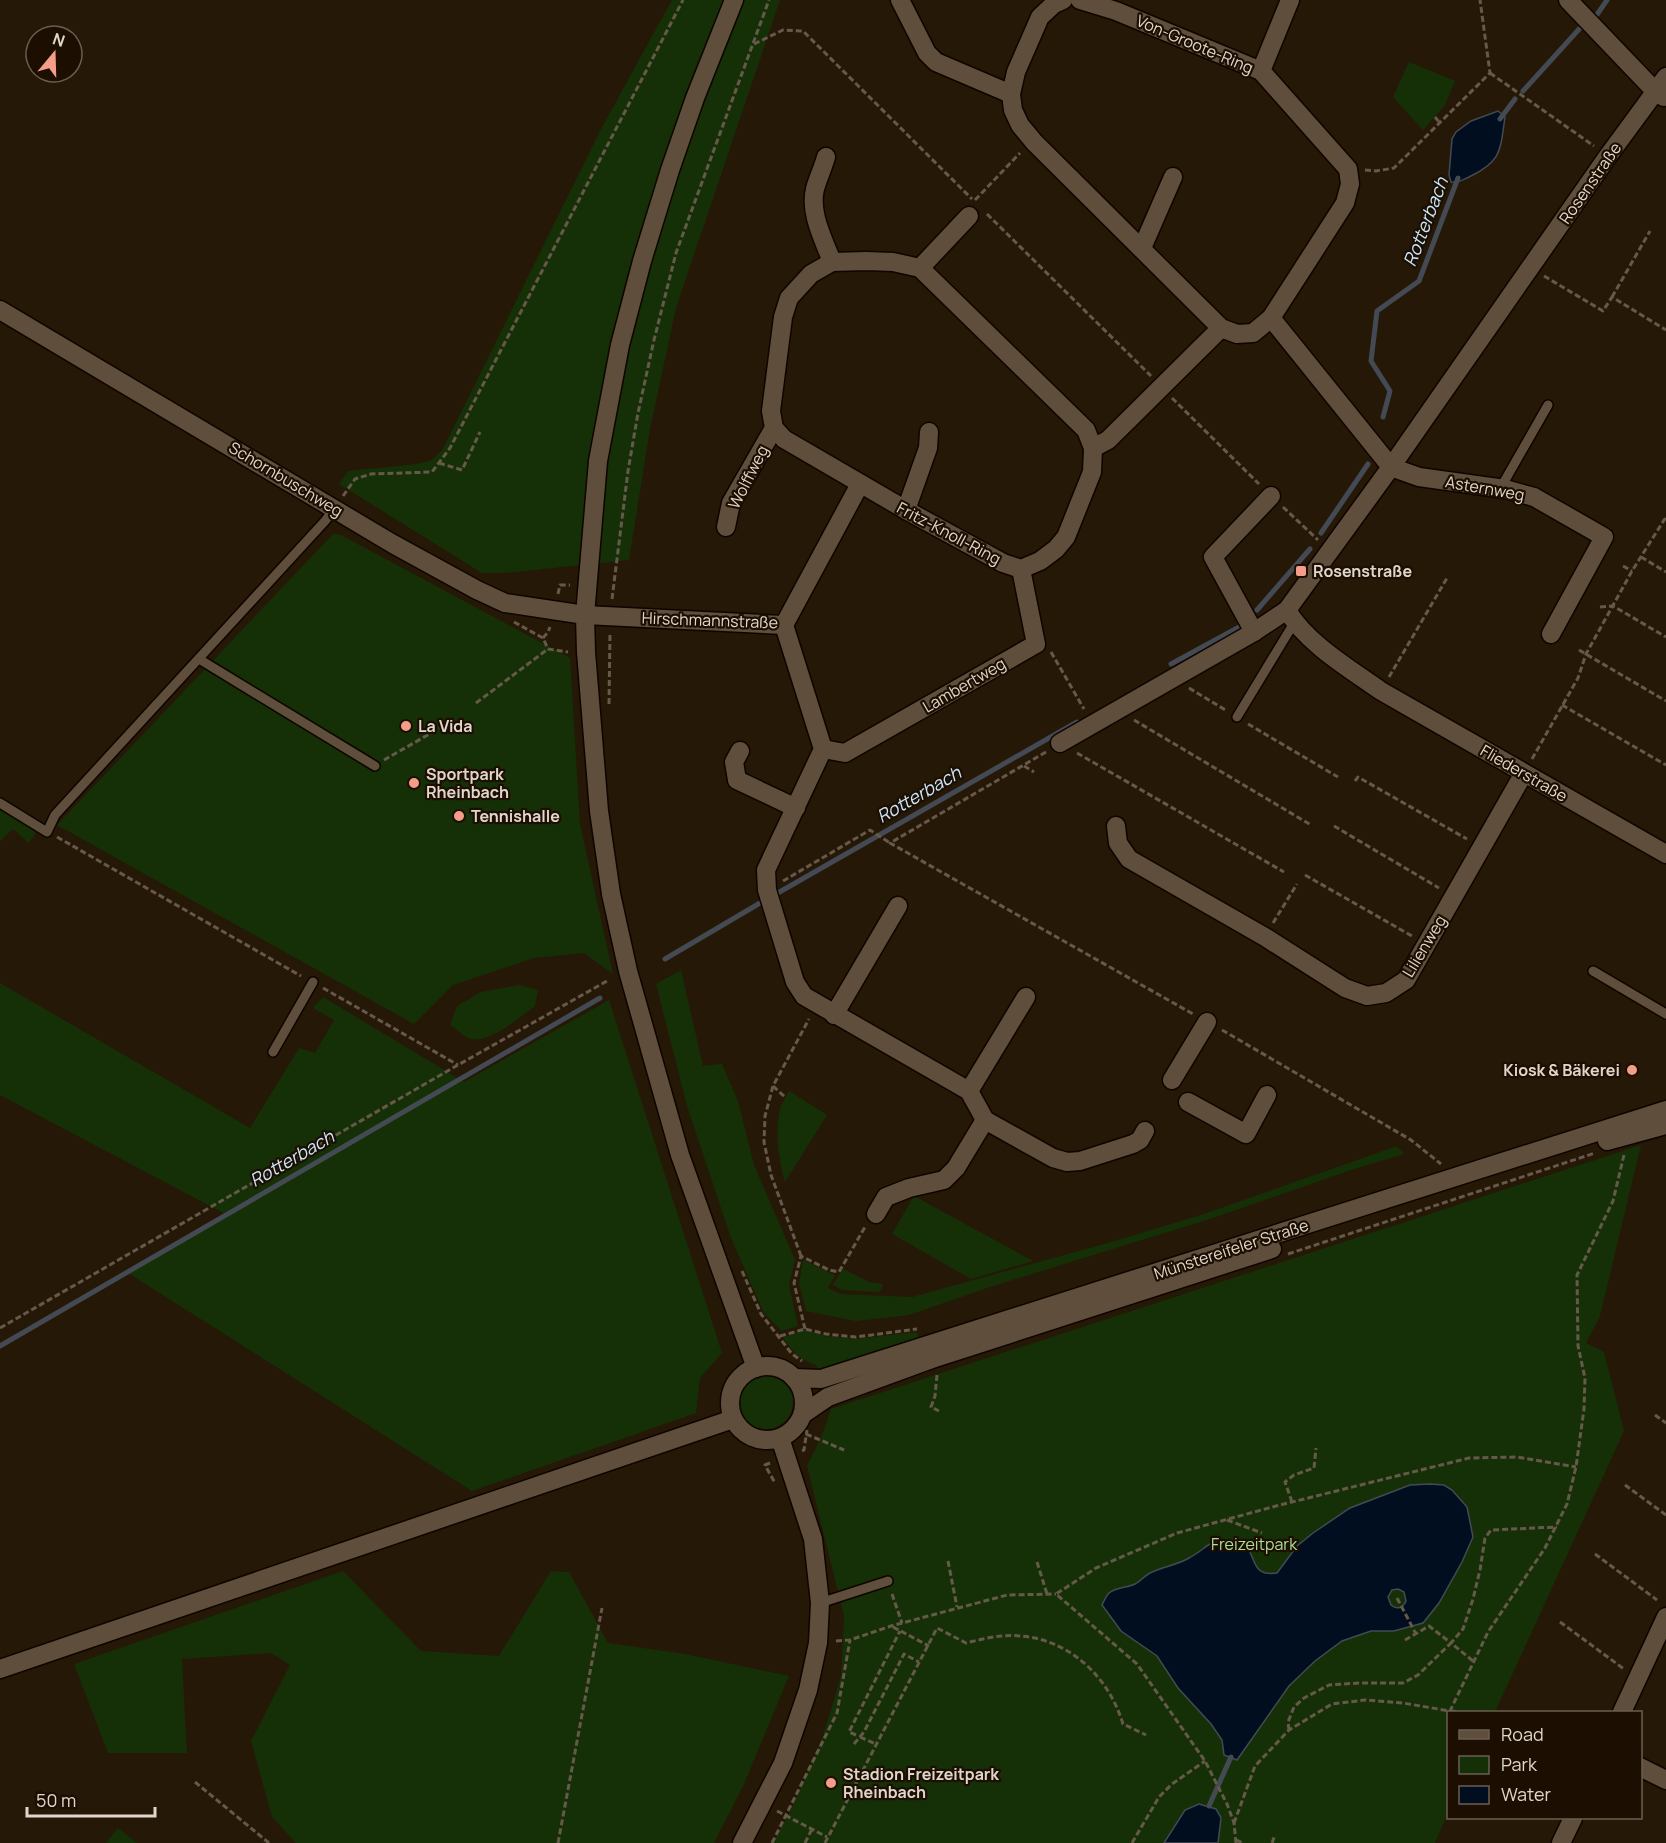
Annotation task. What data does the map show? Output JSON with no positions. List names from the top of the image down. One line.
{"streets":{"street":["Von-Groote-Ring","Rosenstraße","Wolffweg","Schornbuschweg","Asternweg","Fritz-Knoll-Ring","Hirschmannstraße","Lambertweg","Fliederstraße","Lilienweg","Münstereifeler Straße"]},"crossings":[["Rosenstraße","Asternweg"],["Rosenstraße","Fliederstraße"],["Wolffweg","Fritz-Knoll-Ring"],["Schornbuschweg","Hirschmannstraße"],["Fritz-Knoll-Ring","Hirschmannstraße"],["Fliederstraße","Lilienweg"]],"water":["Rotterbach"],"parks":["Freizeitpark"],"places":{"transit":["Rosenstraße"],"other":["La Vida","Sportpark Rheinbach","Tennishalle","Kiosk & Bäkerei","Stadion Freizeitpark Rheinbach"]},"legend":["Road","Park","Water"],"scale_bar":"50 m","north":"top"}
